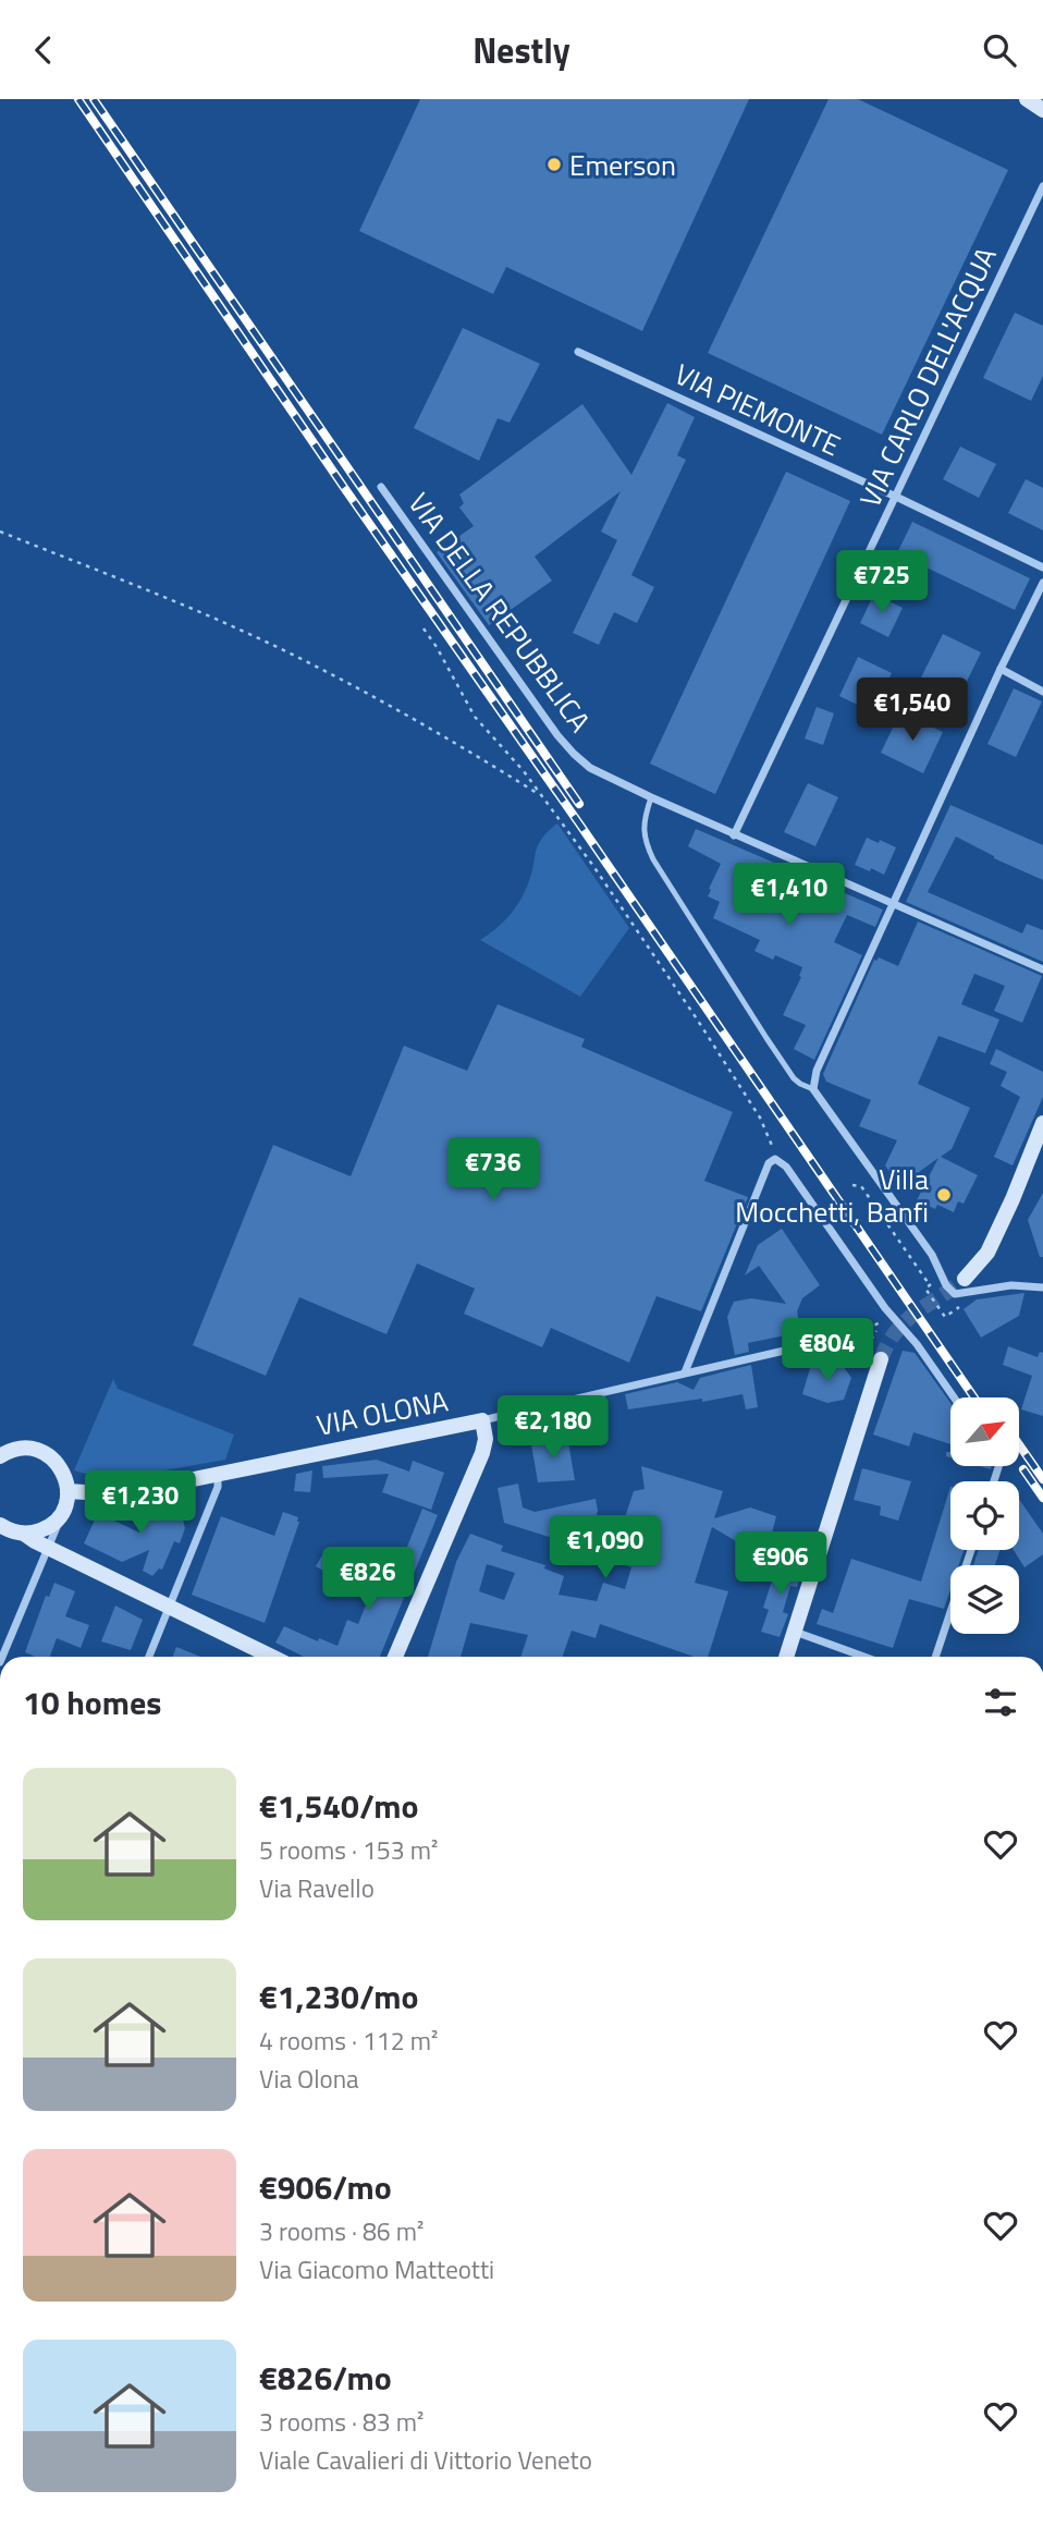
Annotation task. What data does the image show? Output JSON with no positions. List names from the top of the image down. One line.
{"streets":{"street":["VIA CARLO DELL'ACQUA","VIA PIEMONTE","VIA DELLA REPUBBLICA","VIA OLONA"]},"crossings":[["VIA CARLO DELL'ACQUA","VIA PIEMONTE"],["VIA CARLO DELL'ACQUA","VIA DELLA REPUBBLICA"]],"places":["Emerson","Villa Mocchetti, Banfi"],"north":"top right","page":{"header":"Nestly","price":["€725","€1,540","€1,410","€736","€804","€2,180","€1,230","€1,090","€906","€826"],"heading":"10 homes","list":[{"name":"€1,540/mo","note":"5 rooms · 153 m² · Via Ravello"},{"name":"€1,230/mo","note":"4 rooms · 112 m² · Via Olona"},{"name":"€906/mo","note":"3 rooms · 86 m² · Via Giacomo Matteotti"},{"name":"€826/mo","note":"3 rooms · 83 m² · Viale Cavalieri di Vittorio Veneto"}]}}
